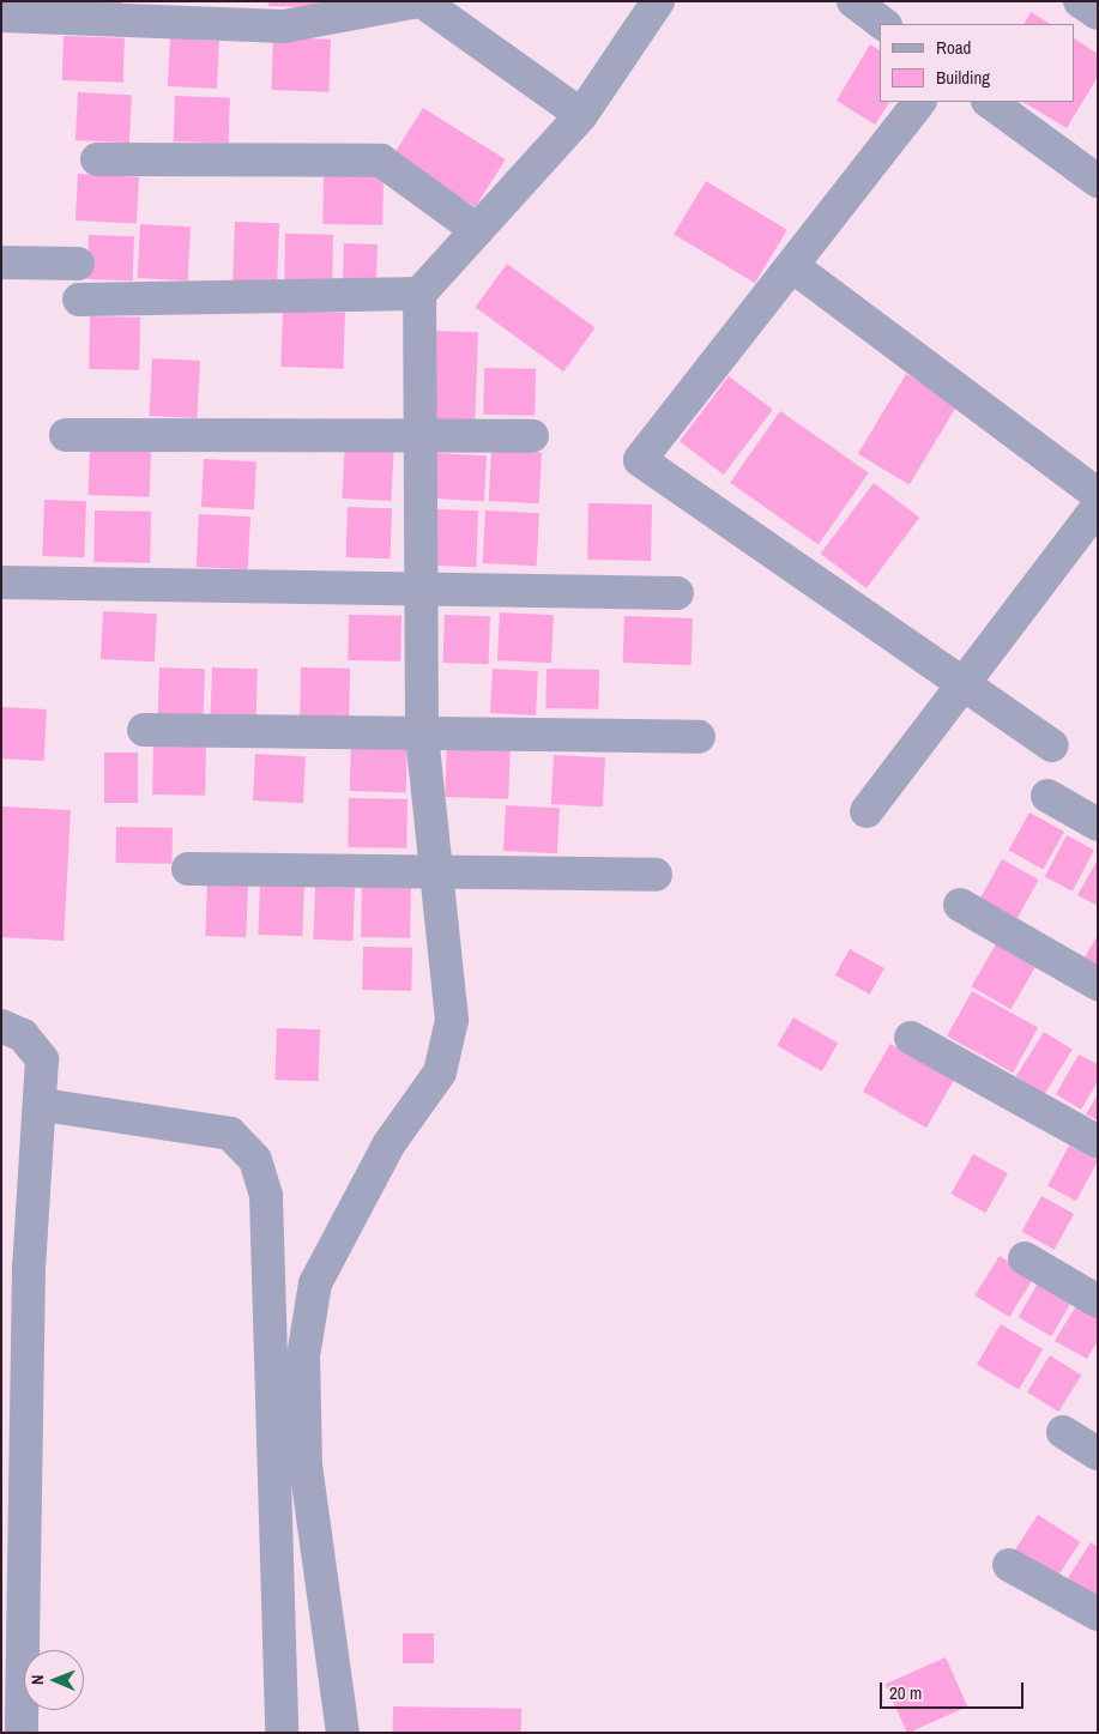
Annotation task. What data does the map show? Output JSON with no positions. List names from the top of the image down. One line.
{"legend":["Road","Building"],"scale_bar":"20 m","north":"left"}
